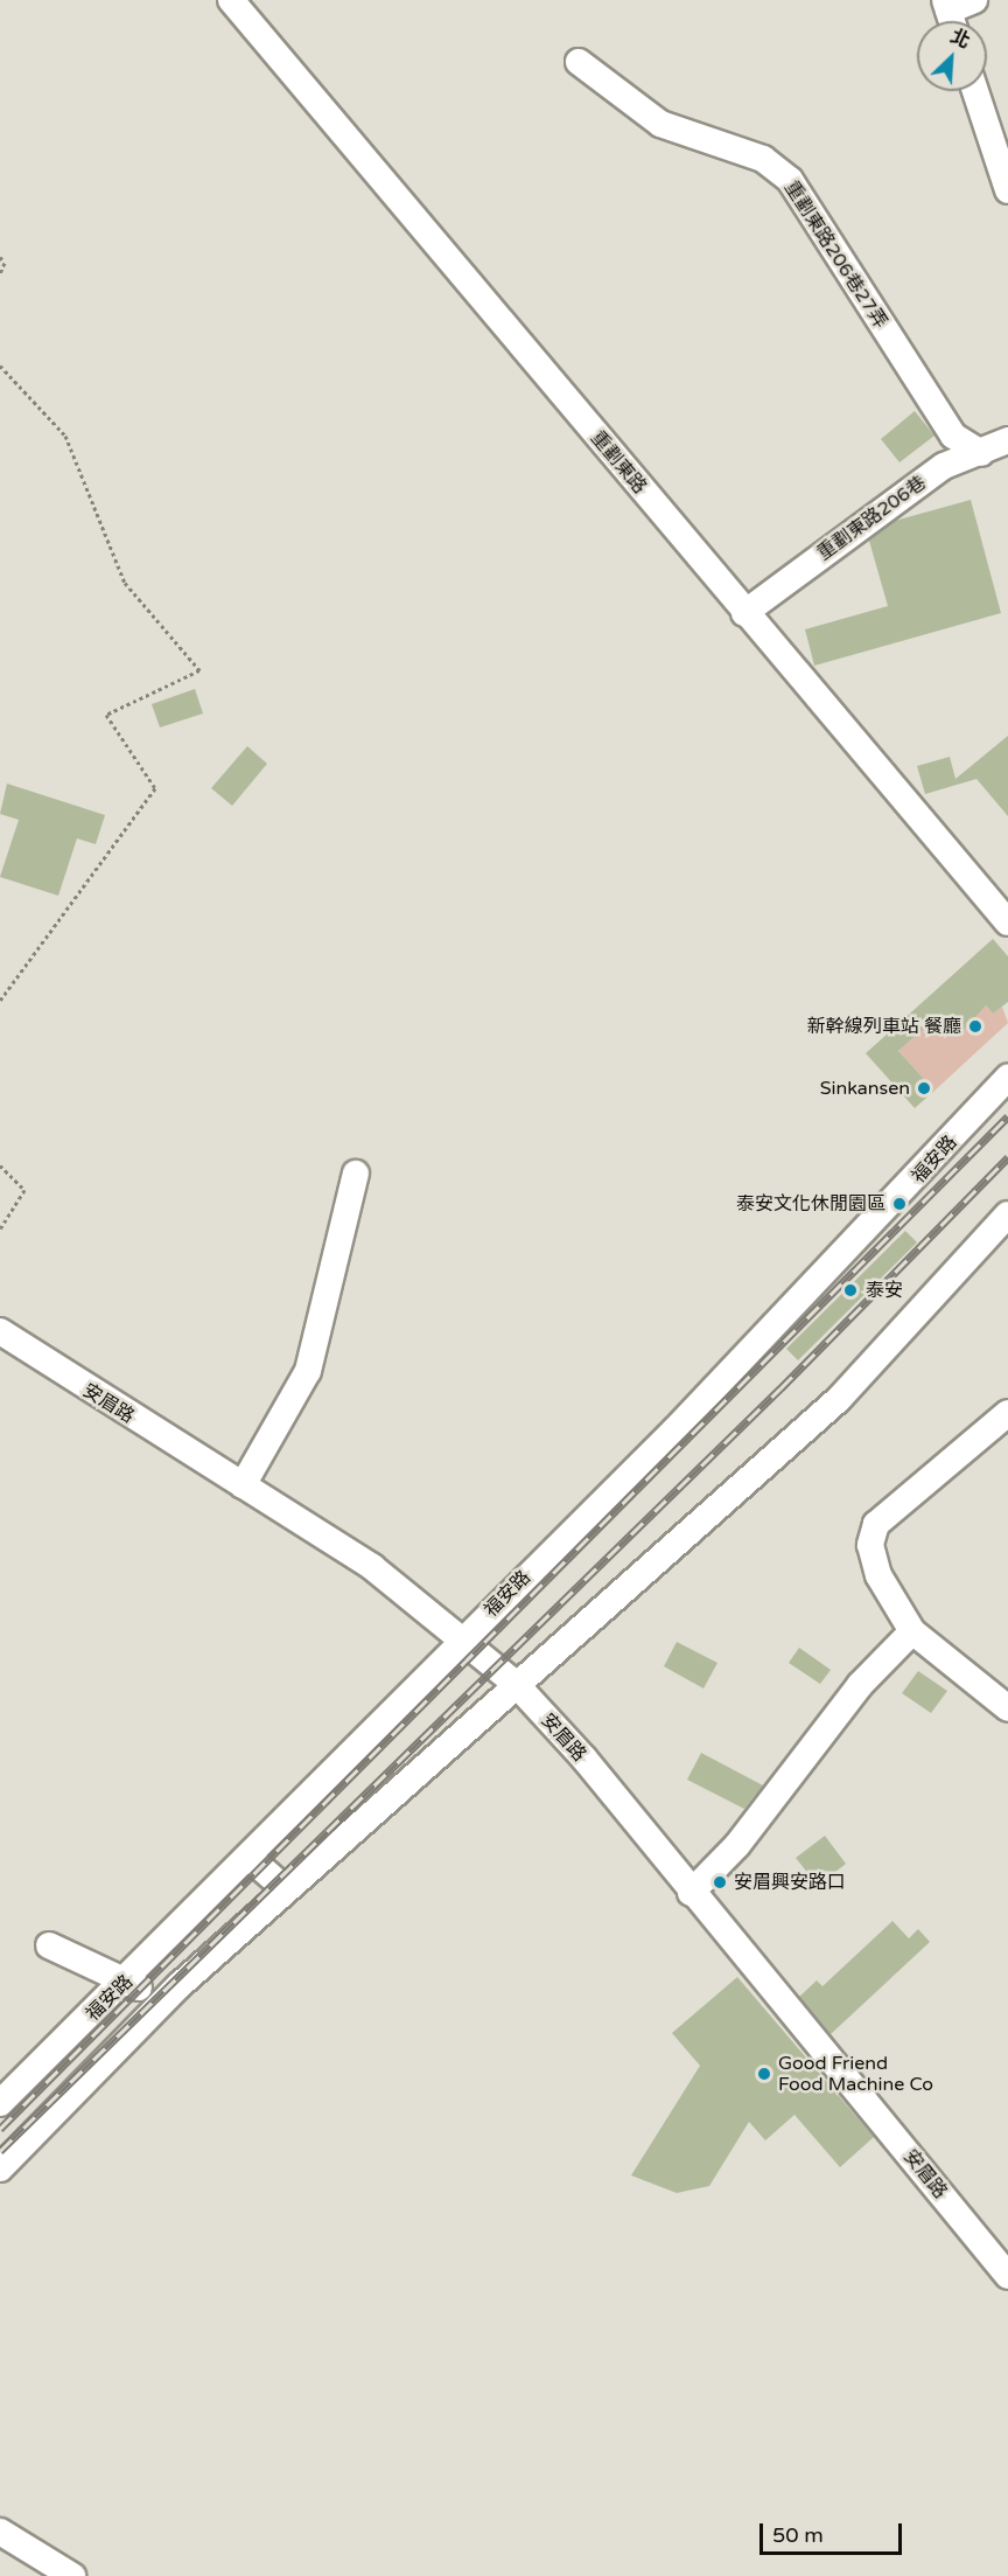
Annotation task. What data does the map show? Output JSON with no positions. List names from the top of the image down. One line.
{"streets":{"street":["重劃東路206巷27弄","重劃東路","重劃東路206巷","福安路","安眉路"]},"crossings":[["重劃東路206巷27弄","重劃東路206巷"],["重劃東路","重劃東路206巷"],["福安路","安眉路"]],"places":["新幹線列車站 餐廳","Sinkansen","泰安文化休閒園區","泰安","安眉興安路口","Good Friend Food Machine Co"],"scale_bar":"50 m","north":"top right"}
